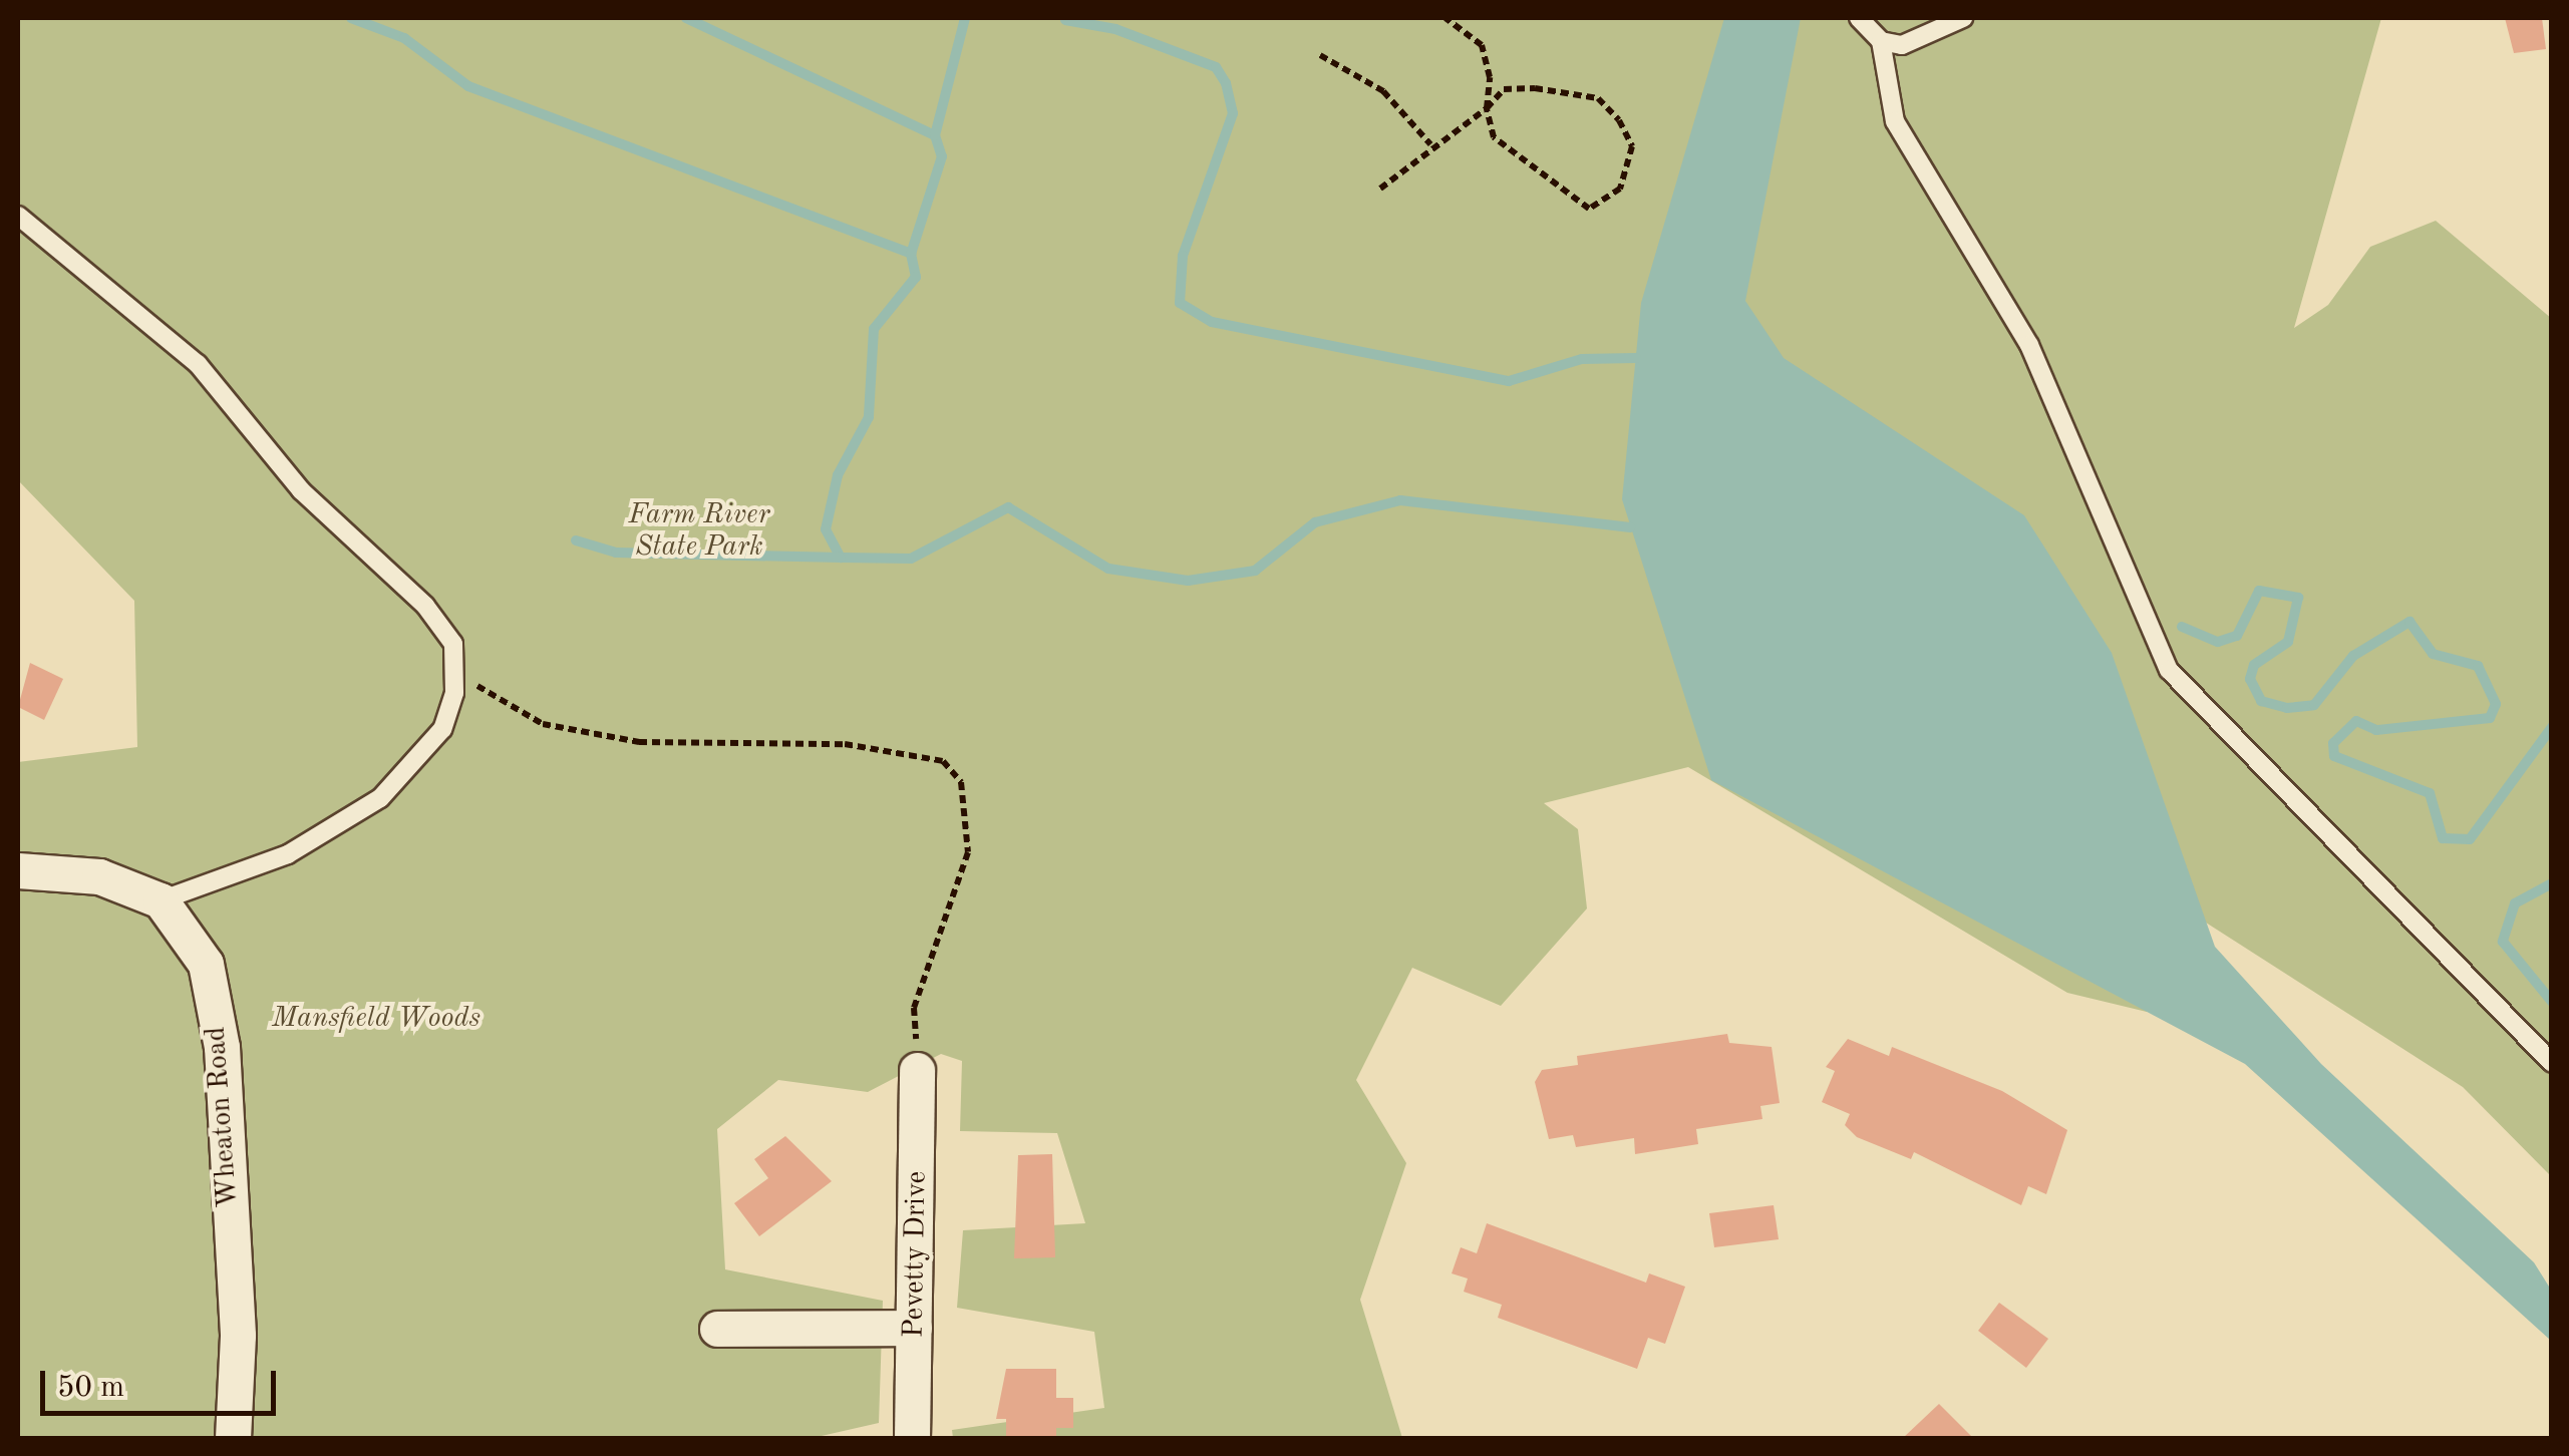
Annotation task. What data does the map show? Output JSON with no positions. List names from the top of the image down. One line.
{"streets":{"street":["Wheaton Road","Pevetty Drive"]},"parks":["Farm River State Park","Mansfield Woods"],"scale_bar":"50 m"}
